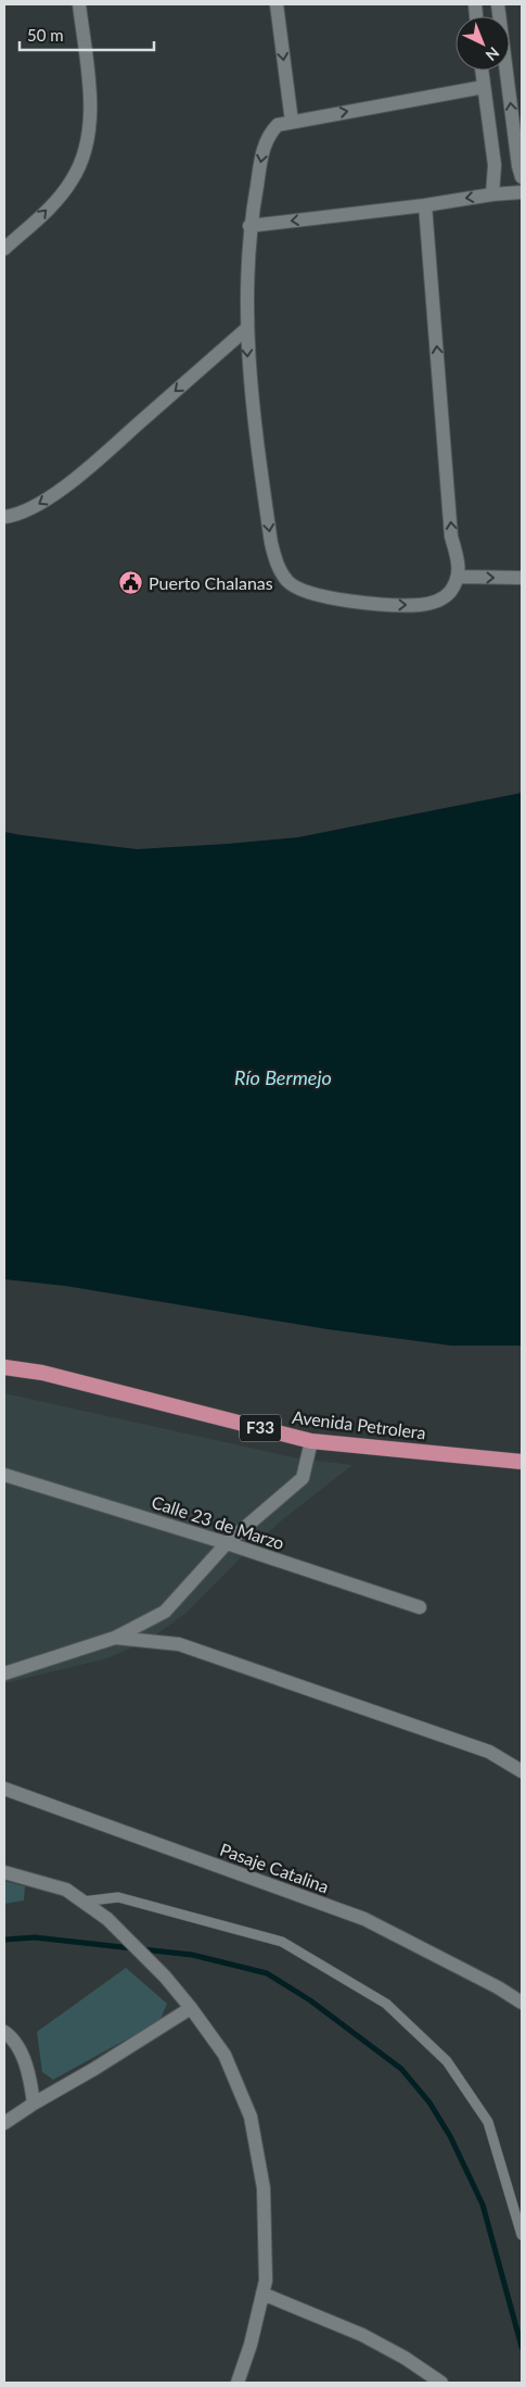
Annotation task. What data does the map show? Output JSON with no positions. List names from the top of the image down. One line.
{"streets":{"highway":["Avenida Petrolera","F33"],"street":["Calle 23 de Marzo","Pasaje Catalina"]},"water":["Río Bermejo"],"places":{"public building":["Puerto Chalanas"]},"scale_bar":"50 m","north":"bottom right"}
